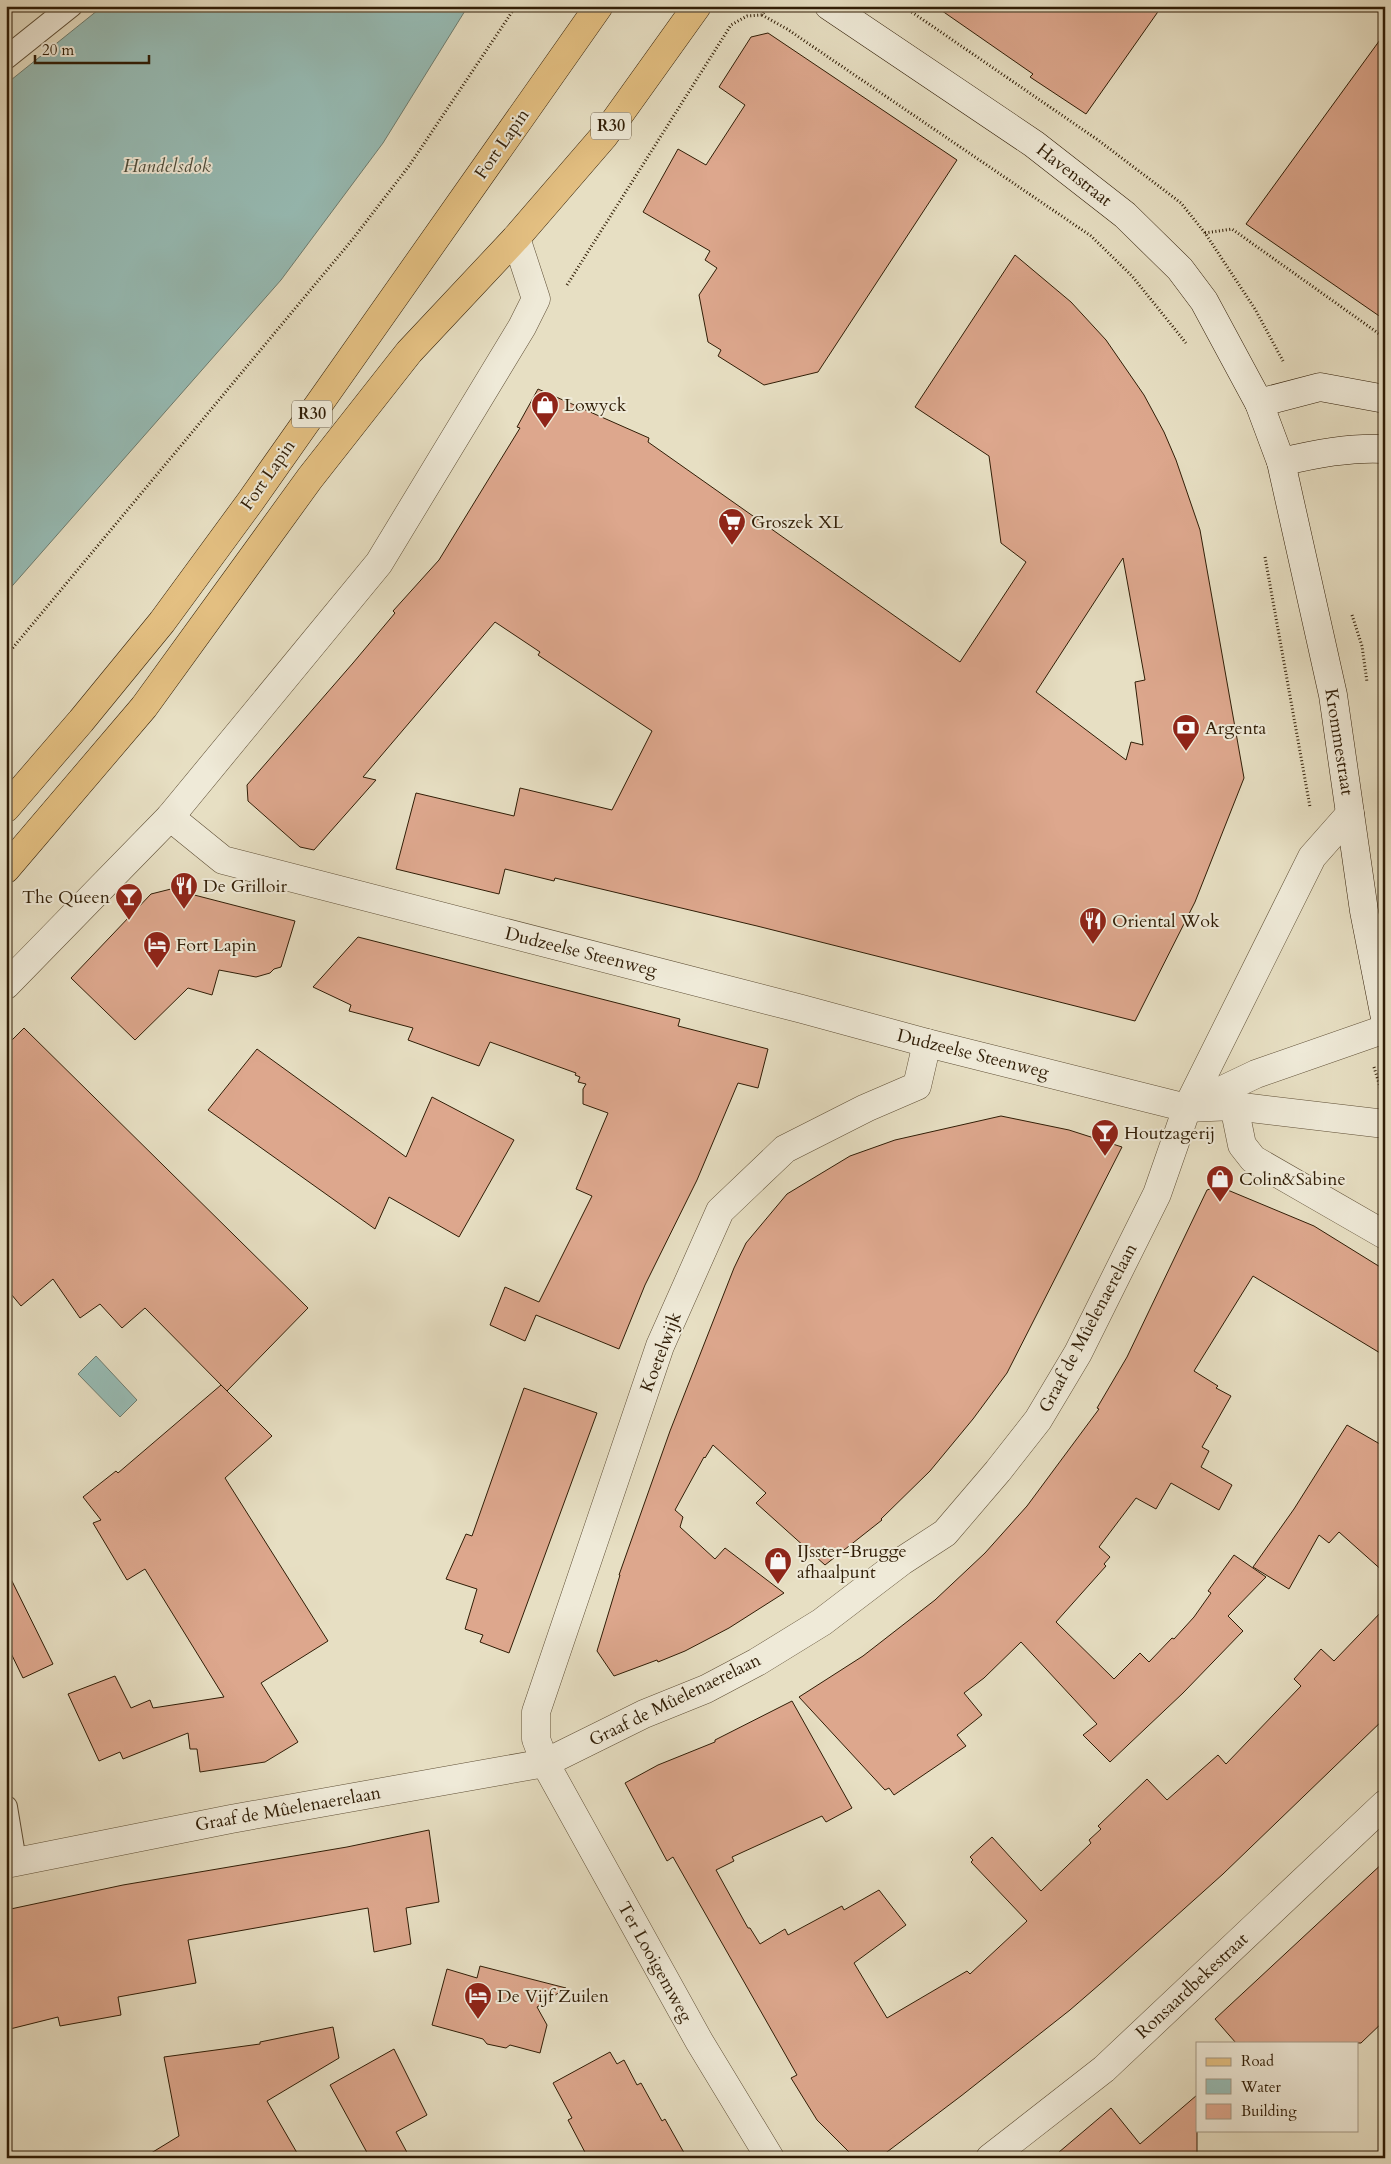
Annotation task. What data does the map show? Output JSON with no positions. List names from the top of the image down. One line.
{"streets":{"main road":["R30","Fort Lapin"],"street":["Havenstraat","Krommestraat","Dudzeelse Steenweg","Graaf de Mûelenaerelaan","Koetelwijk","Ter Looigemweg","Ronsaardbekestraat"]},"crossings":[["Havenstraat","Krommestraat"],["Krommestraat","Dudzeelse Steenweg"],["Krommestraat","Graaf de Mûelenaerelaan"],["Dudzeelse Steenweg","Graaf de Mûelenaerelaan"],["Dudzeelse Steenweg","Koetelwijk"],["Graaf de Mûelenaerelaan","Koetelwijk"],["Graaf de Mûelenaerelaan","Ter Looigemweg"],["Koetelwijk","Ter Looigemweg"]],"water":["Handelsdok"],"places":{"shop":["Lowyck","Colin&Sabine","IJsster-Brugge afhaalpunt"],"supermarket":["Groszek XL"],"bank":["Argenta"],"restaurant":["De Grilloir","Oriental Wok"],"bar":["The Queen","Houtzagerij"],"hotel":["Fort Lapin","De Vijf Zuilen"]},"legend":["Road","Water","Building"],"scale_bar":"20 m"}
